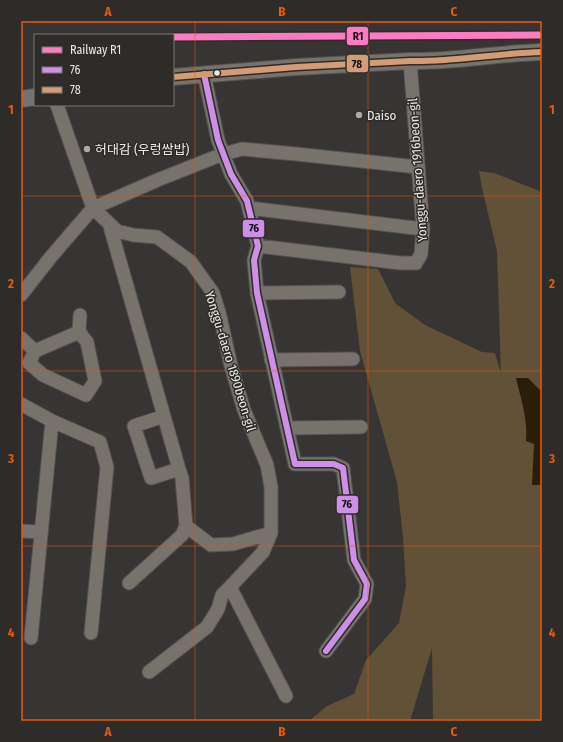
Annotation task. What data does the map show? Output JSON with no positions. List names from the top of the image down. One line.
{"streets":{"street":["Yonggu-daero 1916beon-gil","Yonggu-daero 1890beon-gil"]},"places":["Daiso","허대감 (우렁쌈밥)"],"lines":["rail line R1","transit line 78","transit line 76"],"legend":["Railway R1","76","78"],"grid":{"columns":["A","B","C"],"rows":["1","2","3","4"]}}
